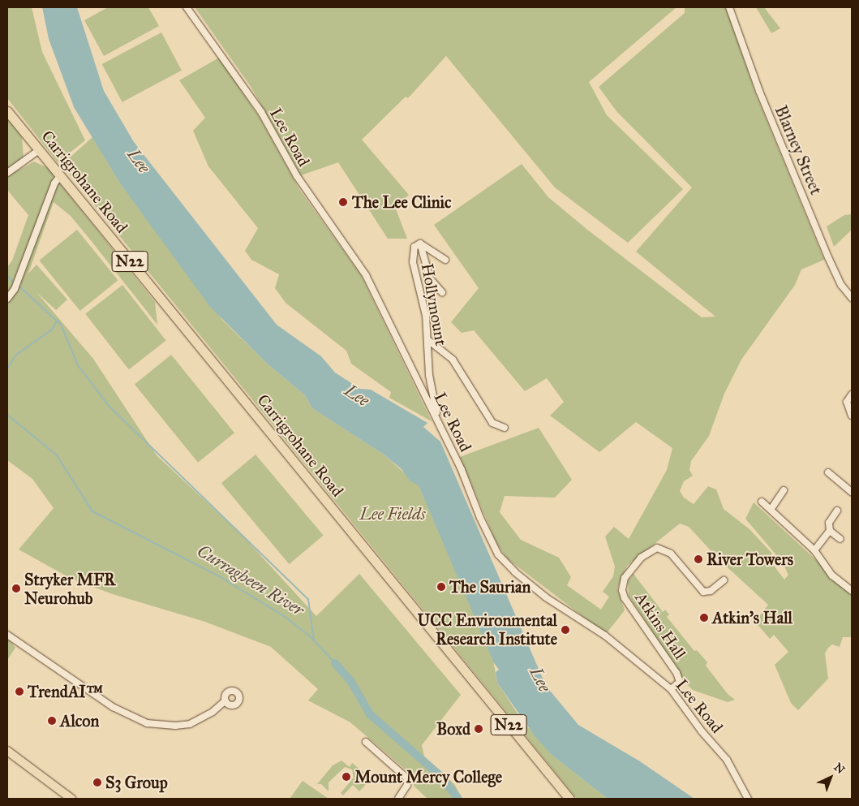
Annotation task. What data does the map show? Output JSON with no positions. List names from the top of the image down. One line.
{"streets":{"highway":["Carrigrohane Road","N22"],"street":["Lee Road","Blarney Street","Hollymount","Atkins Hall"]},"crossings":[["Lee Road","Hollymount"],["Lee Road","Atkins Hall"]],"water":["Lee","Curragheen River"],"parks":["Lee Fields"],"places":["The Lee Clinic","River Towers","The Saurian","Stryker MFR Neurohub","Atkin's Hall","UCC Environmental Research Institute","TrendAI™","Alcon","Boxd","Mount Mercy College","S3 Group"],"north":"top right"}
